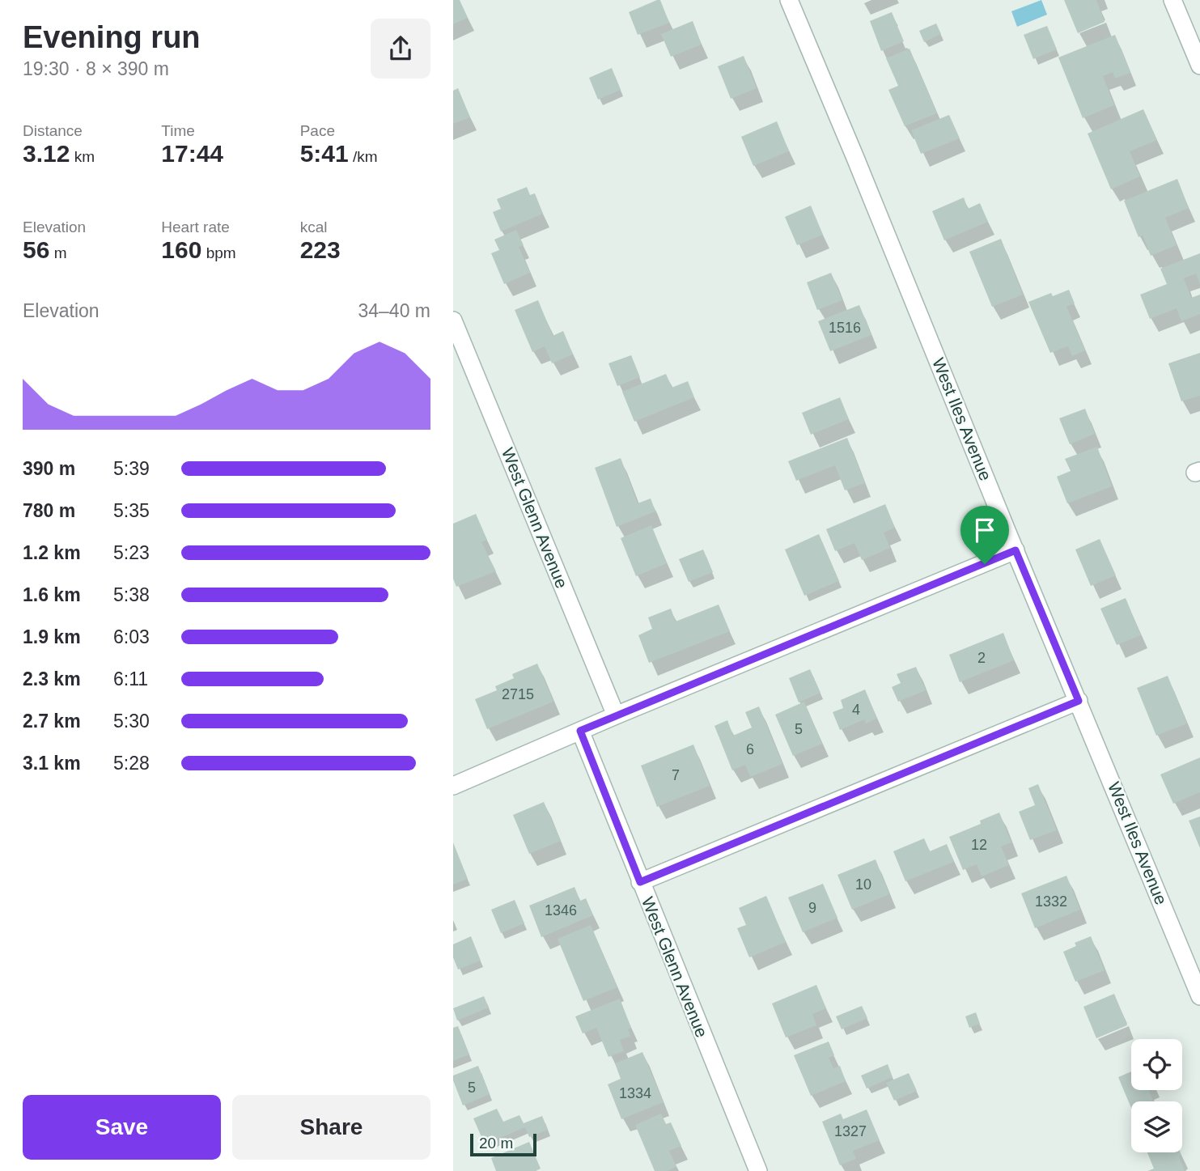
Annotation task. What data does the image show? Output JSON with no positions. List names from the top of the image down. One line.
{"streets":{"street":["West Iles Avenue","West Glenn Avenue"]},"house_numbers":["1516","2","2715","4","5","6","7","12","10","1332","9","1346","5","1334","1327"],"scale_bar":"20 m","page":{"heading":["Evening run","19:30 · 8 × 390 m"],"stats":[["Distance","3.12 km"],["Time","17:44"],["Pace","5:41 /km"],["Elevation","56 m"],["Heart rate","160 bpm"],["kcal","223"]],"chart":["Elevation","34–40 m"],"list":[{"name":"390 m","note":"5:39"},{"name":"780 m","note":"5:35"},{"name":"1.2 km","note":"5:23"},{"name":"1.6 km","note":"5:38"},{"name":"1.9 km","note":"6:03"},{"name":"2.3 km","note":"6:11"},{"name":"2.7 km","note":"5:30"},{"name":"3.1 km","note":"5:28"}],"buttons":["Save","Share"],"scale":"20 m"}}
